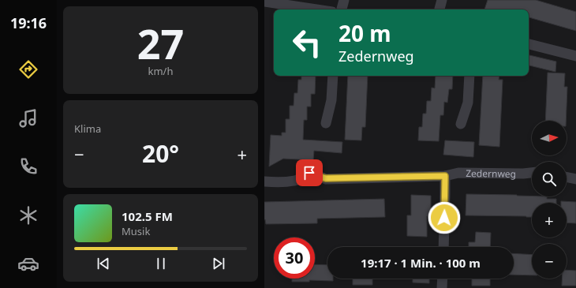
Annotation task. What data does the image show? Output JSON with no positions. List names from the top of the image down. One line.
{"streets":{"street":["Zedernweg"]},"north":"right","page":{"tabs":"19:16","tile":[["27","km/h"],"Klima"],"turn":["20 m","Zedernweg"],"map_buttons":["+","−"],"heat":["−","20°","+"],"song":["102.5 FM","Musik"],"limit":"30","trip":"19:17 · 1 Min. · 100 m"}}
